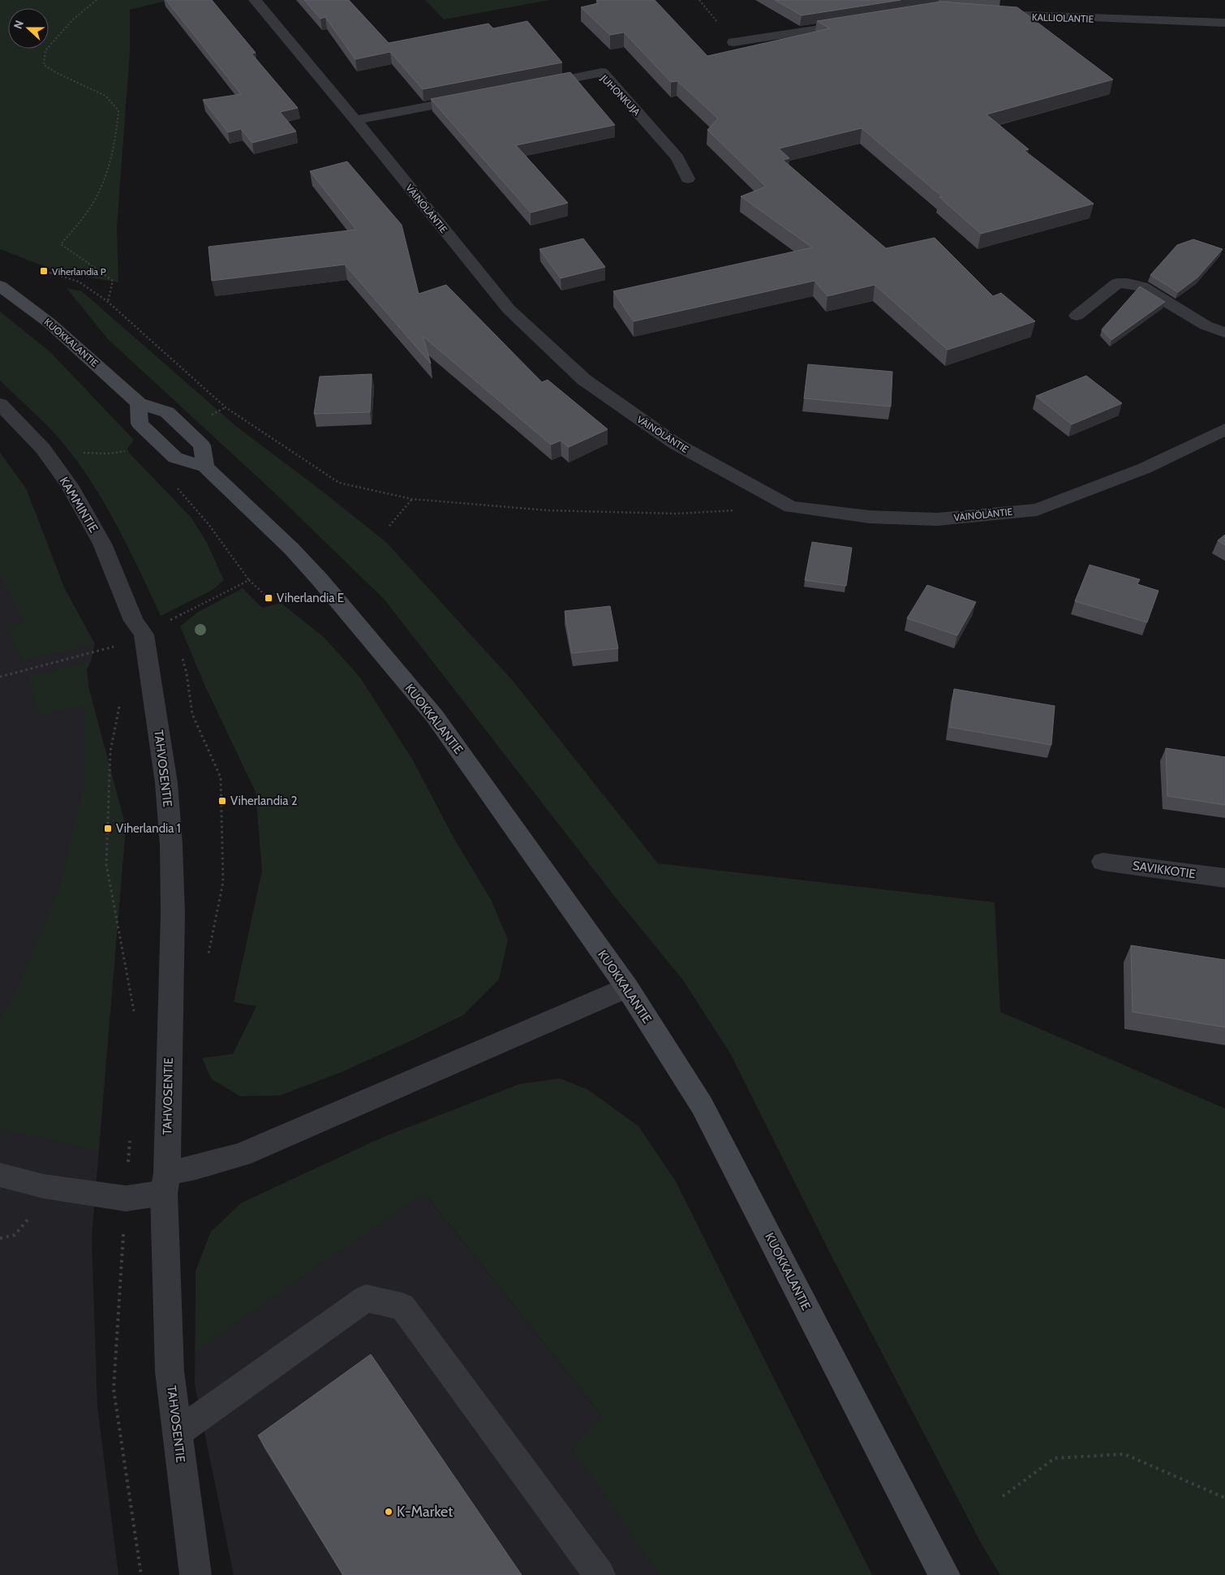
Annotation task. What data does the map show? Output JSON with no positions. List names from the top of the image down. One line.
{"streets":{"main road":["KUOKKALANTIE"],"street":["KALLIOLANTIE","JUHONKUJA","VÄINÖLÄNTIE","KAMMINTIE","TAHVOSENTIE","SAVIKKOTIE"]},"crossings":[["KAMMINTIE","TAHVOSENTIE"]],"places":{"transit":["Viherlandia P","Viherlandia E","Viherlandia 2","Viherlandia 1"],"other":["K-Market"]},"north":"left"}
